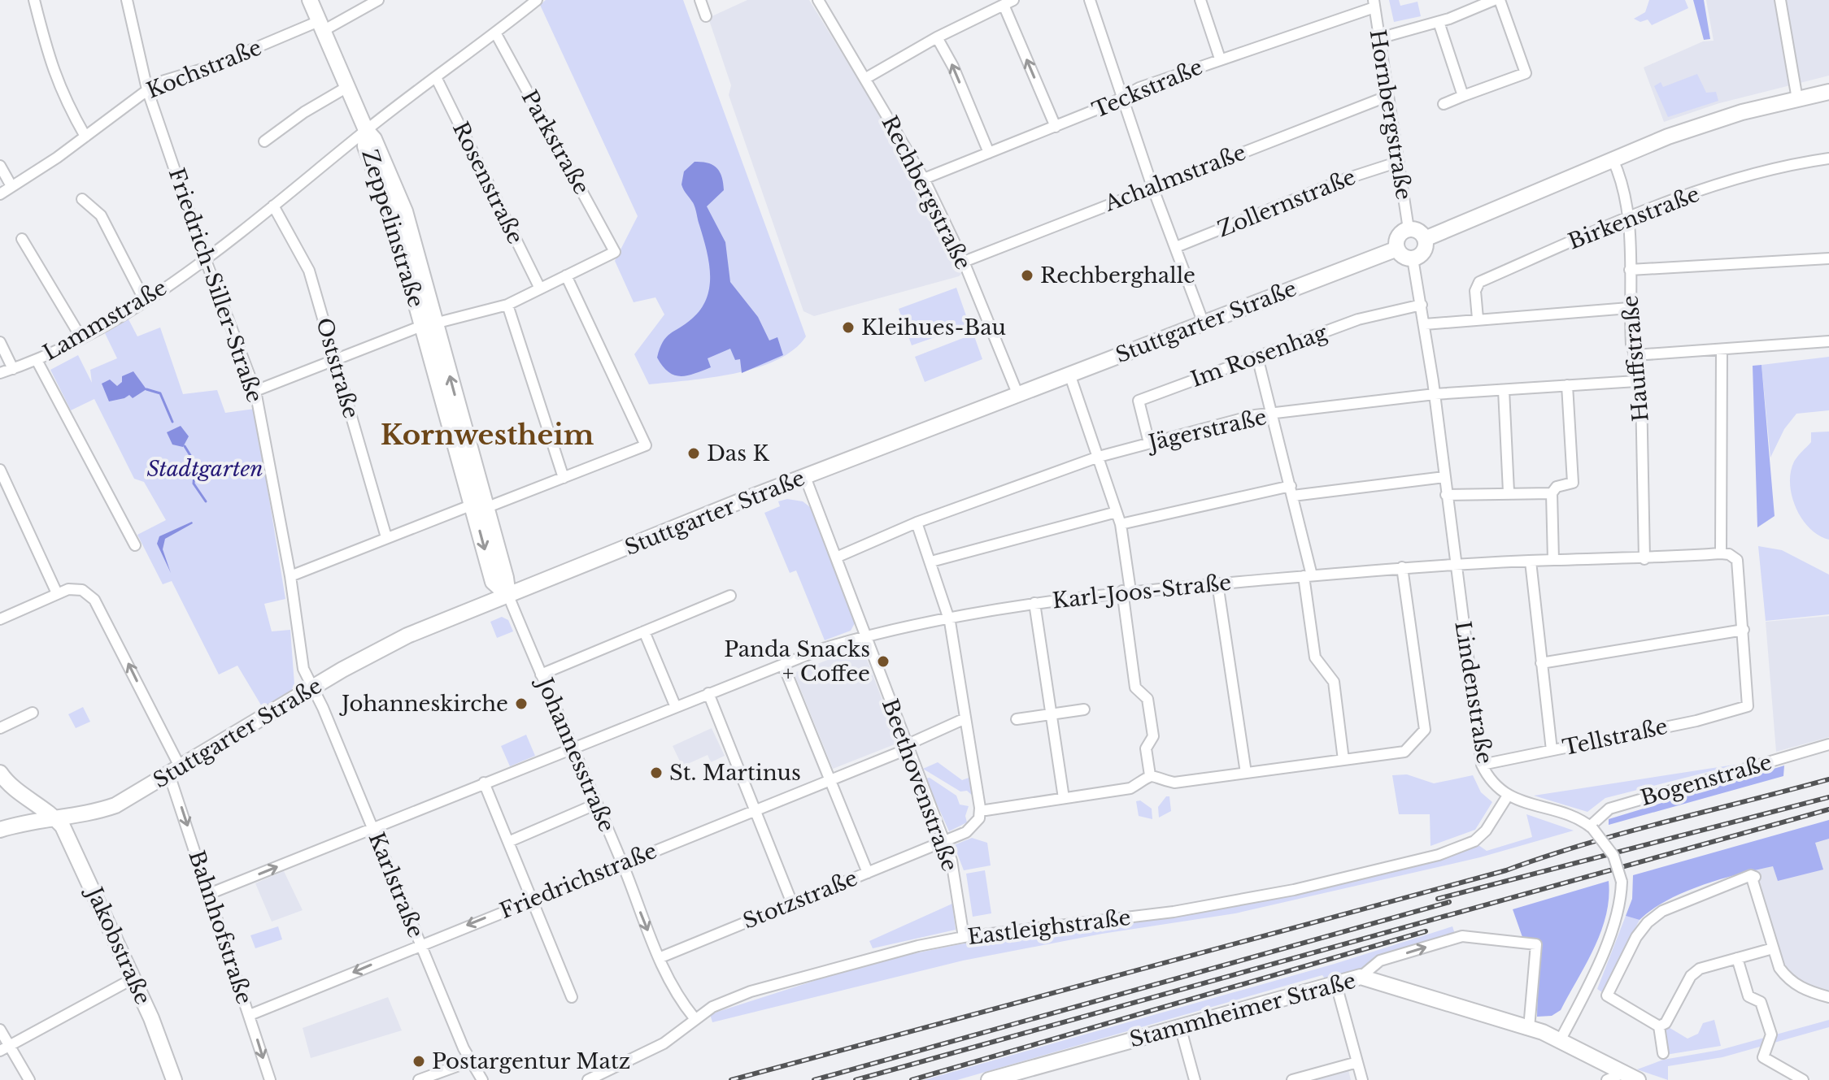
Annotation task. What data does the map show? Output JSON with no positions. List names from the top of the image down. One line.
{"streets":{"main road":["Zeppelinstraße","Stuttgarter Straße","Jakobstraße","Stammheimer Straße"],"street":["Kochstraße","Teckstraße","Hornbergstraße","Parkstraße","Achalmstraße","Rosenstraße","Rechbergstraße","Zollernstraße","Birkenstraße","Friedrich-Siller-Straße","Lammstraße","Im Rosenhag","Hauffstraße","Oststraße","Jägerstraße","Karl-Joos-Straße","Lindenstraße","Tellstraße","Johannesstraße","Bogenstraße","Beethovenstraße","Friedrichstraße","Karlstraße","Stotzstraße","Bahnhofstraße","Eastleighstraße"]},"crossings":[["Kochstraße","Zeppelinstraße"],["Kochstraße","Friedrich-Siller-Straße"],["Teckstraße","Hornbergstraße"],["Teckstraße","Rechbergstraße"],["Hornbergstraße","Achalmstraße"],["Hornbergstraße","Zollernstraße"],["Hornbergstraße","Stuttgarter Straße"],["Hornbergstraße","Lindenstraße"],["Parkstraße","Lammstraße"],["Achalmstraße","Rechbergstraße"],["Rosenstraße","Lammstraße"],["Rechbergstraße","Stuttgarter Straße"],["Birkenstraße","Hauffstraße"],["Zeppelinstraße","Lammstraße"],["Zeppelinstraße","Stuttgarter Straße"],["Zeppelinstraße","Johannesstraße"],["Friedrich-Siller-Straße","Lammstraße"],["Friedrich-Siller-Straße","Stuttgarter Straße"],["Friedrich-Siller-Straße","Karlstraße"],["Lammstraße","Oststraße"],["Stuttgarter Straße","Lindenstraße"],["Stuttgarter Straße","Johannesstraße"],["Stuttgarter Straße","Beethovenstraße"],["Stuttgarter Straße","Karlstraße"],["Stuttgarter Straße","Bahnhofstraße"],["Stuttgarter Straße","Jakobstraße"],["Im Rosenhag","Jägerstraße"],["Im Rosenhag","Lindenstraße"],["Hauffstraße","Jägerstraße"],["Hauffstraße","Karl-Joos-Straße"],["Jägerstraße","Lindenstraße"],["Jägerstraße","Beethovenstraße"],["Karl-Joos-Straße","Lindenstraße"],["Karl-Joos-Straße","Tellstraße"],["Karl-Joos-Straße","Johannesstraße"],["Karl-Joos-Straße","Beethovenstraße"],["Karl-Joos-Straße","Karlstraße"],["Karl-Joos-Straße","Bahnhofstraße"],["Lindenstraße","Tellstraße"],["Lindenstraße","Bogenstraße"],["Lindenstraße","Eastleighstraße"],["Lindenstraße","Stammheimer Straße"],["Johannesstraße","Friedrichstraße"],["Johannesstraße","Stotzstraße"],["Johannesstraße","Eastleighstraße"],["Beethovenstraße","Friedrichstraße"],["Beethovenstraße","Stotzstraße"],["Beethovenstraße","Eastleighstraße"],["Friedrichstraße","Karlstraße"],["Friedrichstraße","Stotzstraße"],["Friedrichstraße","Bahnhofstraße"]],"one_way":["Friedrichstraße"],"districts":["Kornwestheim"],"parks":["Stadtgarten"],"places":["Rechberghalle","Kleihues-Bau","Das K","Panda Snacks + Coffee","Johanneskirche","St. Martinus","Postargentur Matz"]}
